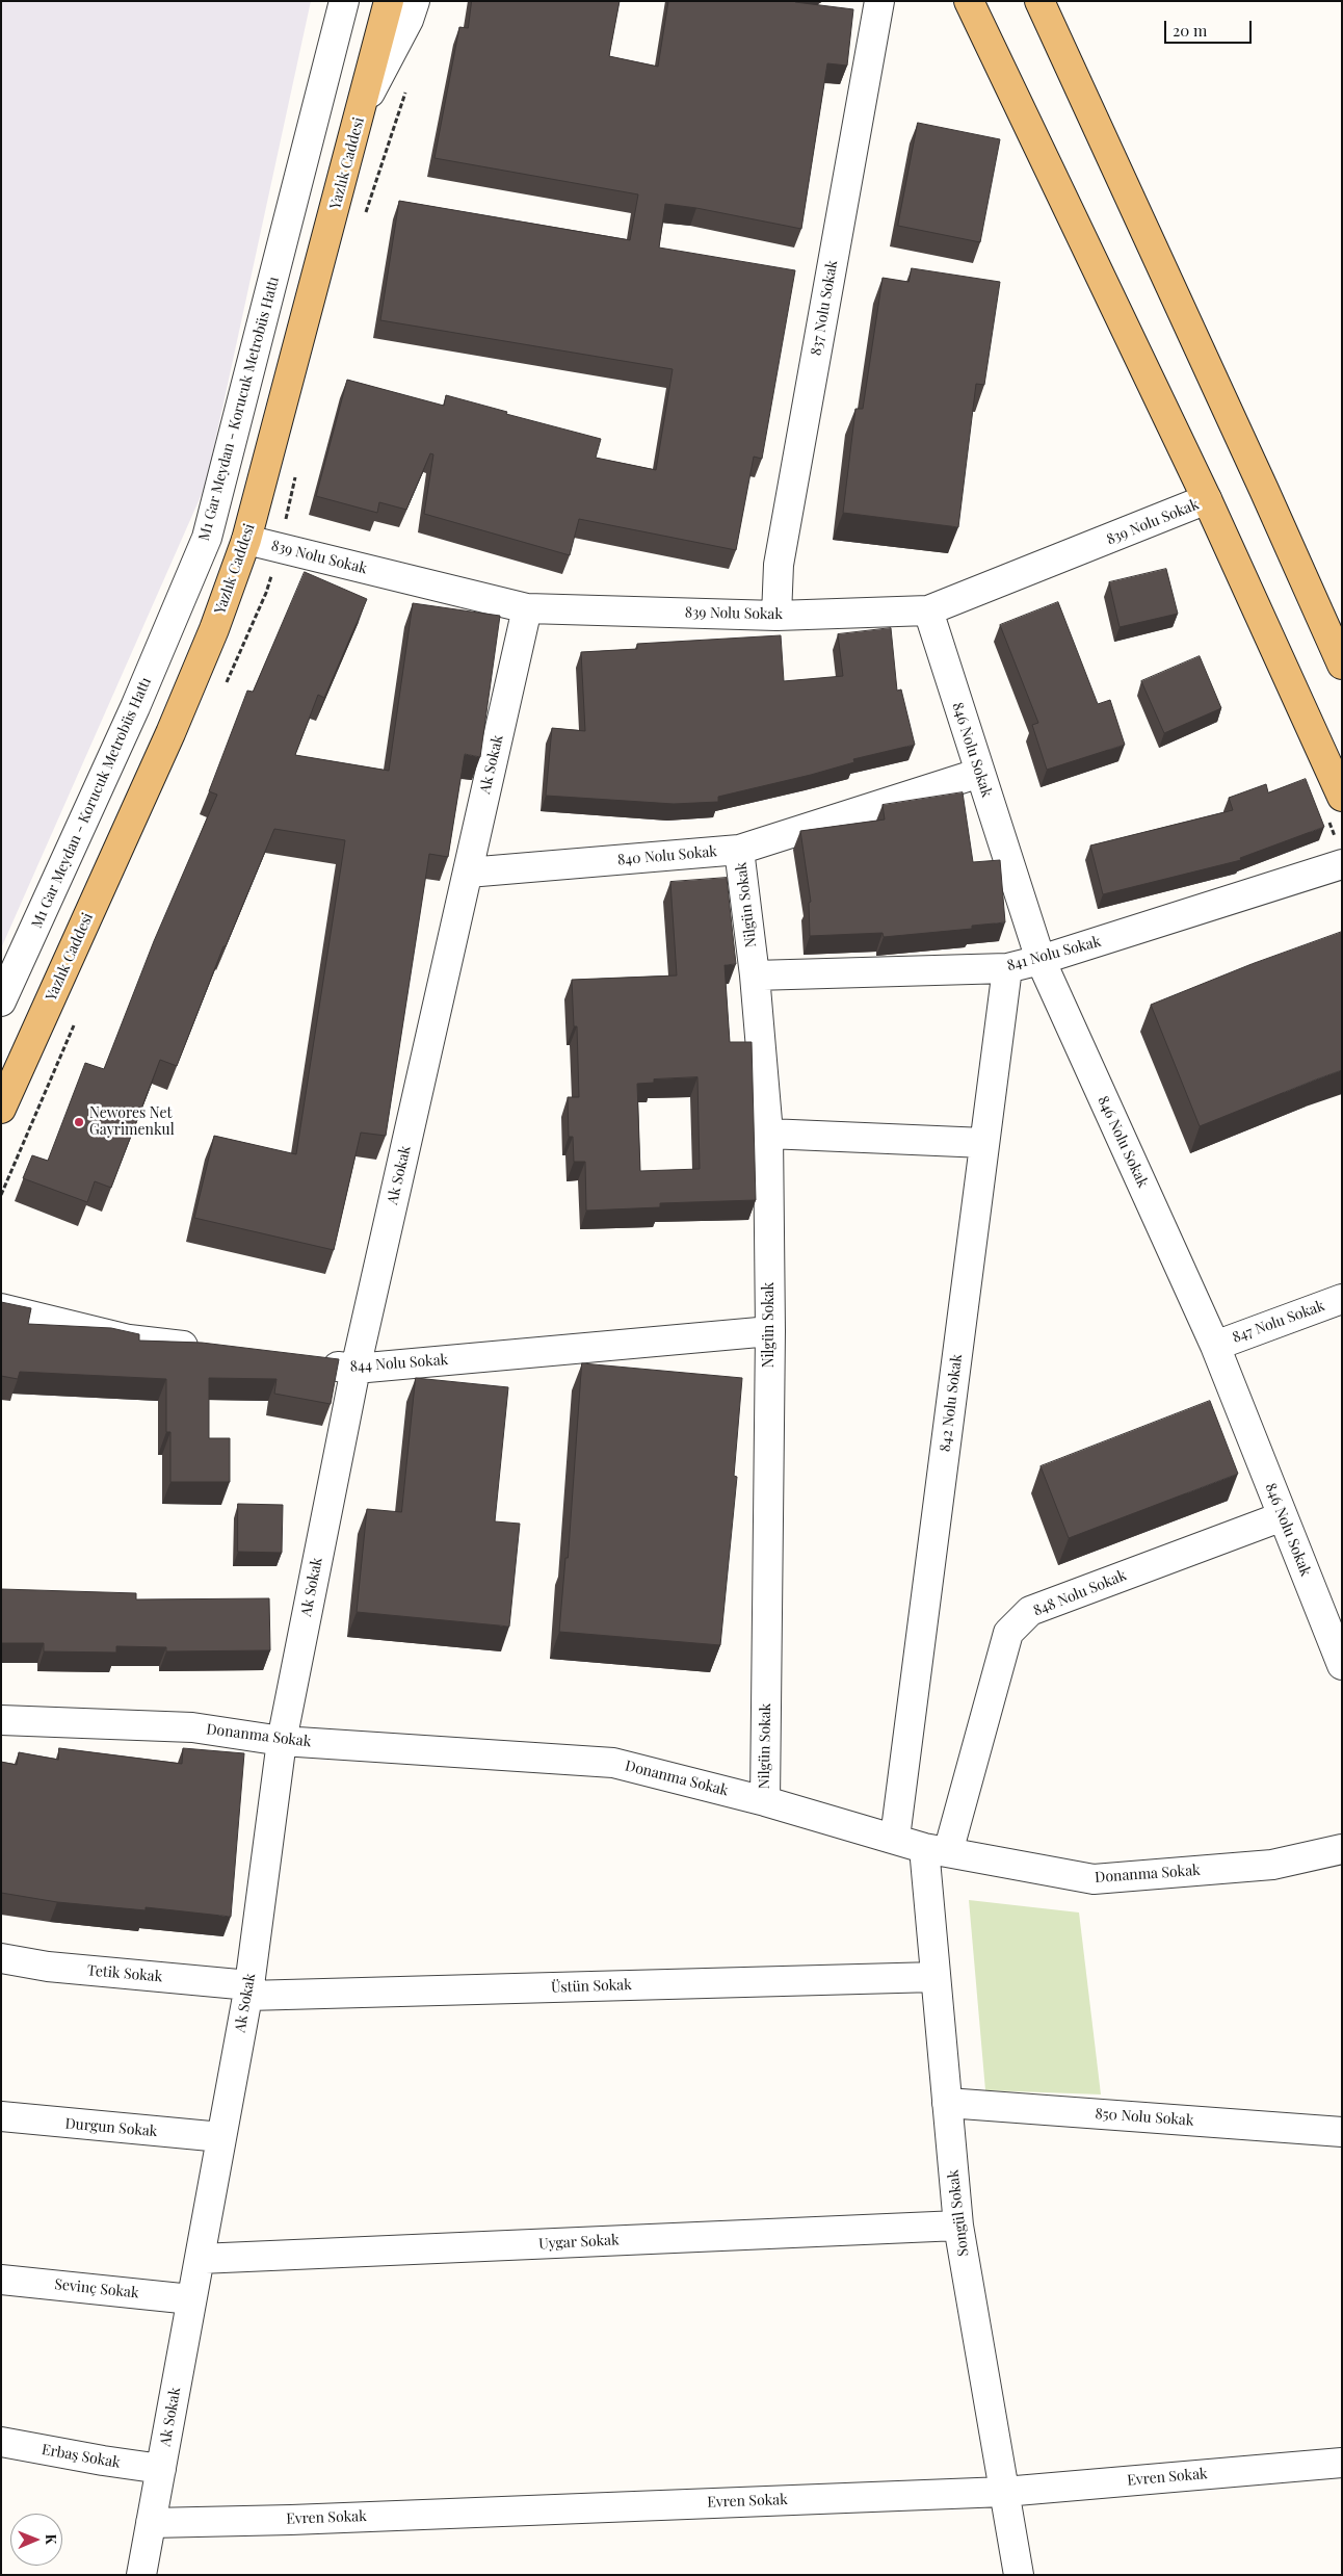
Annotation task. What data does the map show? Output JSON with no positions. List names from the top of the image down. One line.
{"streets":{"main road":["Yazlık Caddesi"],"street":["837 Nolu Sokak","M1 Gar Meydan - Korucuk Metrobüs Hattı","839 Nolu Sokak","846 Nolu Sokak","Ak Sokak","840 Nolu Sokak","Nilgün Sokak","841 Nolu Sokak","847 Nolu Sokak","844 Nolu Sokak","842 Nolu Sokak","848 Nolu Sokak","Donanma Sokak","Tetik Sokak","Üstün Sokak","850 Nolu Sokak","Durgun Sokak","Songül Sokak","Uygar Sokak","Sevinç Sokak","Erbaş Sokak","Evren Sokak"]},"crossings":[["Yazlık Caddesi","839 Nolu Sokak"],["837 Nolu Sokak","839 Nolu Sokak"],["839 Nolu Sokak","846 Nolu Sokak"],["839 Nolu Sokak","Ak Sokak"],["846 Nolu Sokak","840 Nolu Sokak"],["846 Nolu Sokak","841 Nolu Sokak"],["846 Nolu Sokak","847 Nolu Sokak"],["846 Nolu Sokak","848 Nolu Sokak"],["Ak Sokak","840 Nolu Sokak"],["Ak Sokak","844 Nolu Sokak"],["Ak Sokak","Donanma Sokak"],["Ak Sokak","Tetik Sokak"],["Ak Sokak","Üstün Sokak"],["Ak Sokak","Durgun Sokak"],["Ak Sokak","Uygar Sokak"],["Ak Sokak","Sevinç Sokak"],["Ak Sokak","Erbaş Sokak"],["Ak Sokak","Evren Sokak"],["840 Nolu Sokak","Nilgün Sokak"],["Nilgün Sokak","841 Nolu Sokak"],["Nilgün Sokak","844 Nolu Sokak"],["Nilgün Sokak","Donanma Sokak"],["841 Nolu Sokak","842 Nolu Sokak"],["842 Nolu Sokak","Donanma Sokak"],["848 Nolu Sokak","Donanma Sokak"],["848 Nolu Sokak","Songül Sokak"],["Donanma Sokak","Songül Sokak"],["Tetik Sokak","Üstün Sokak"],["Üstün Sokak","Songül Sokak"],["850 Nolu Sokak","Songül Sokak"],["Songül Sokak","Uygar Sokak"],["Songül Sokak","Evren Sokak"]],"places":["Newores Net Gayrimenkul"],"scale_bar":"20 m","north":"right"}
